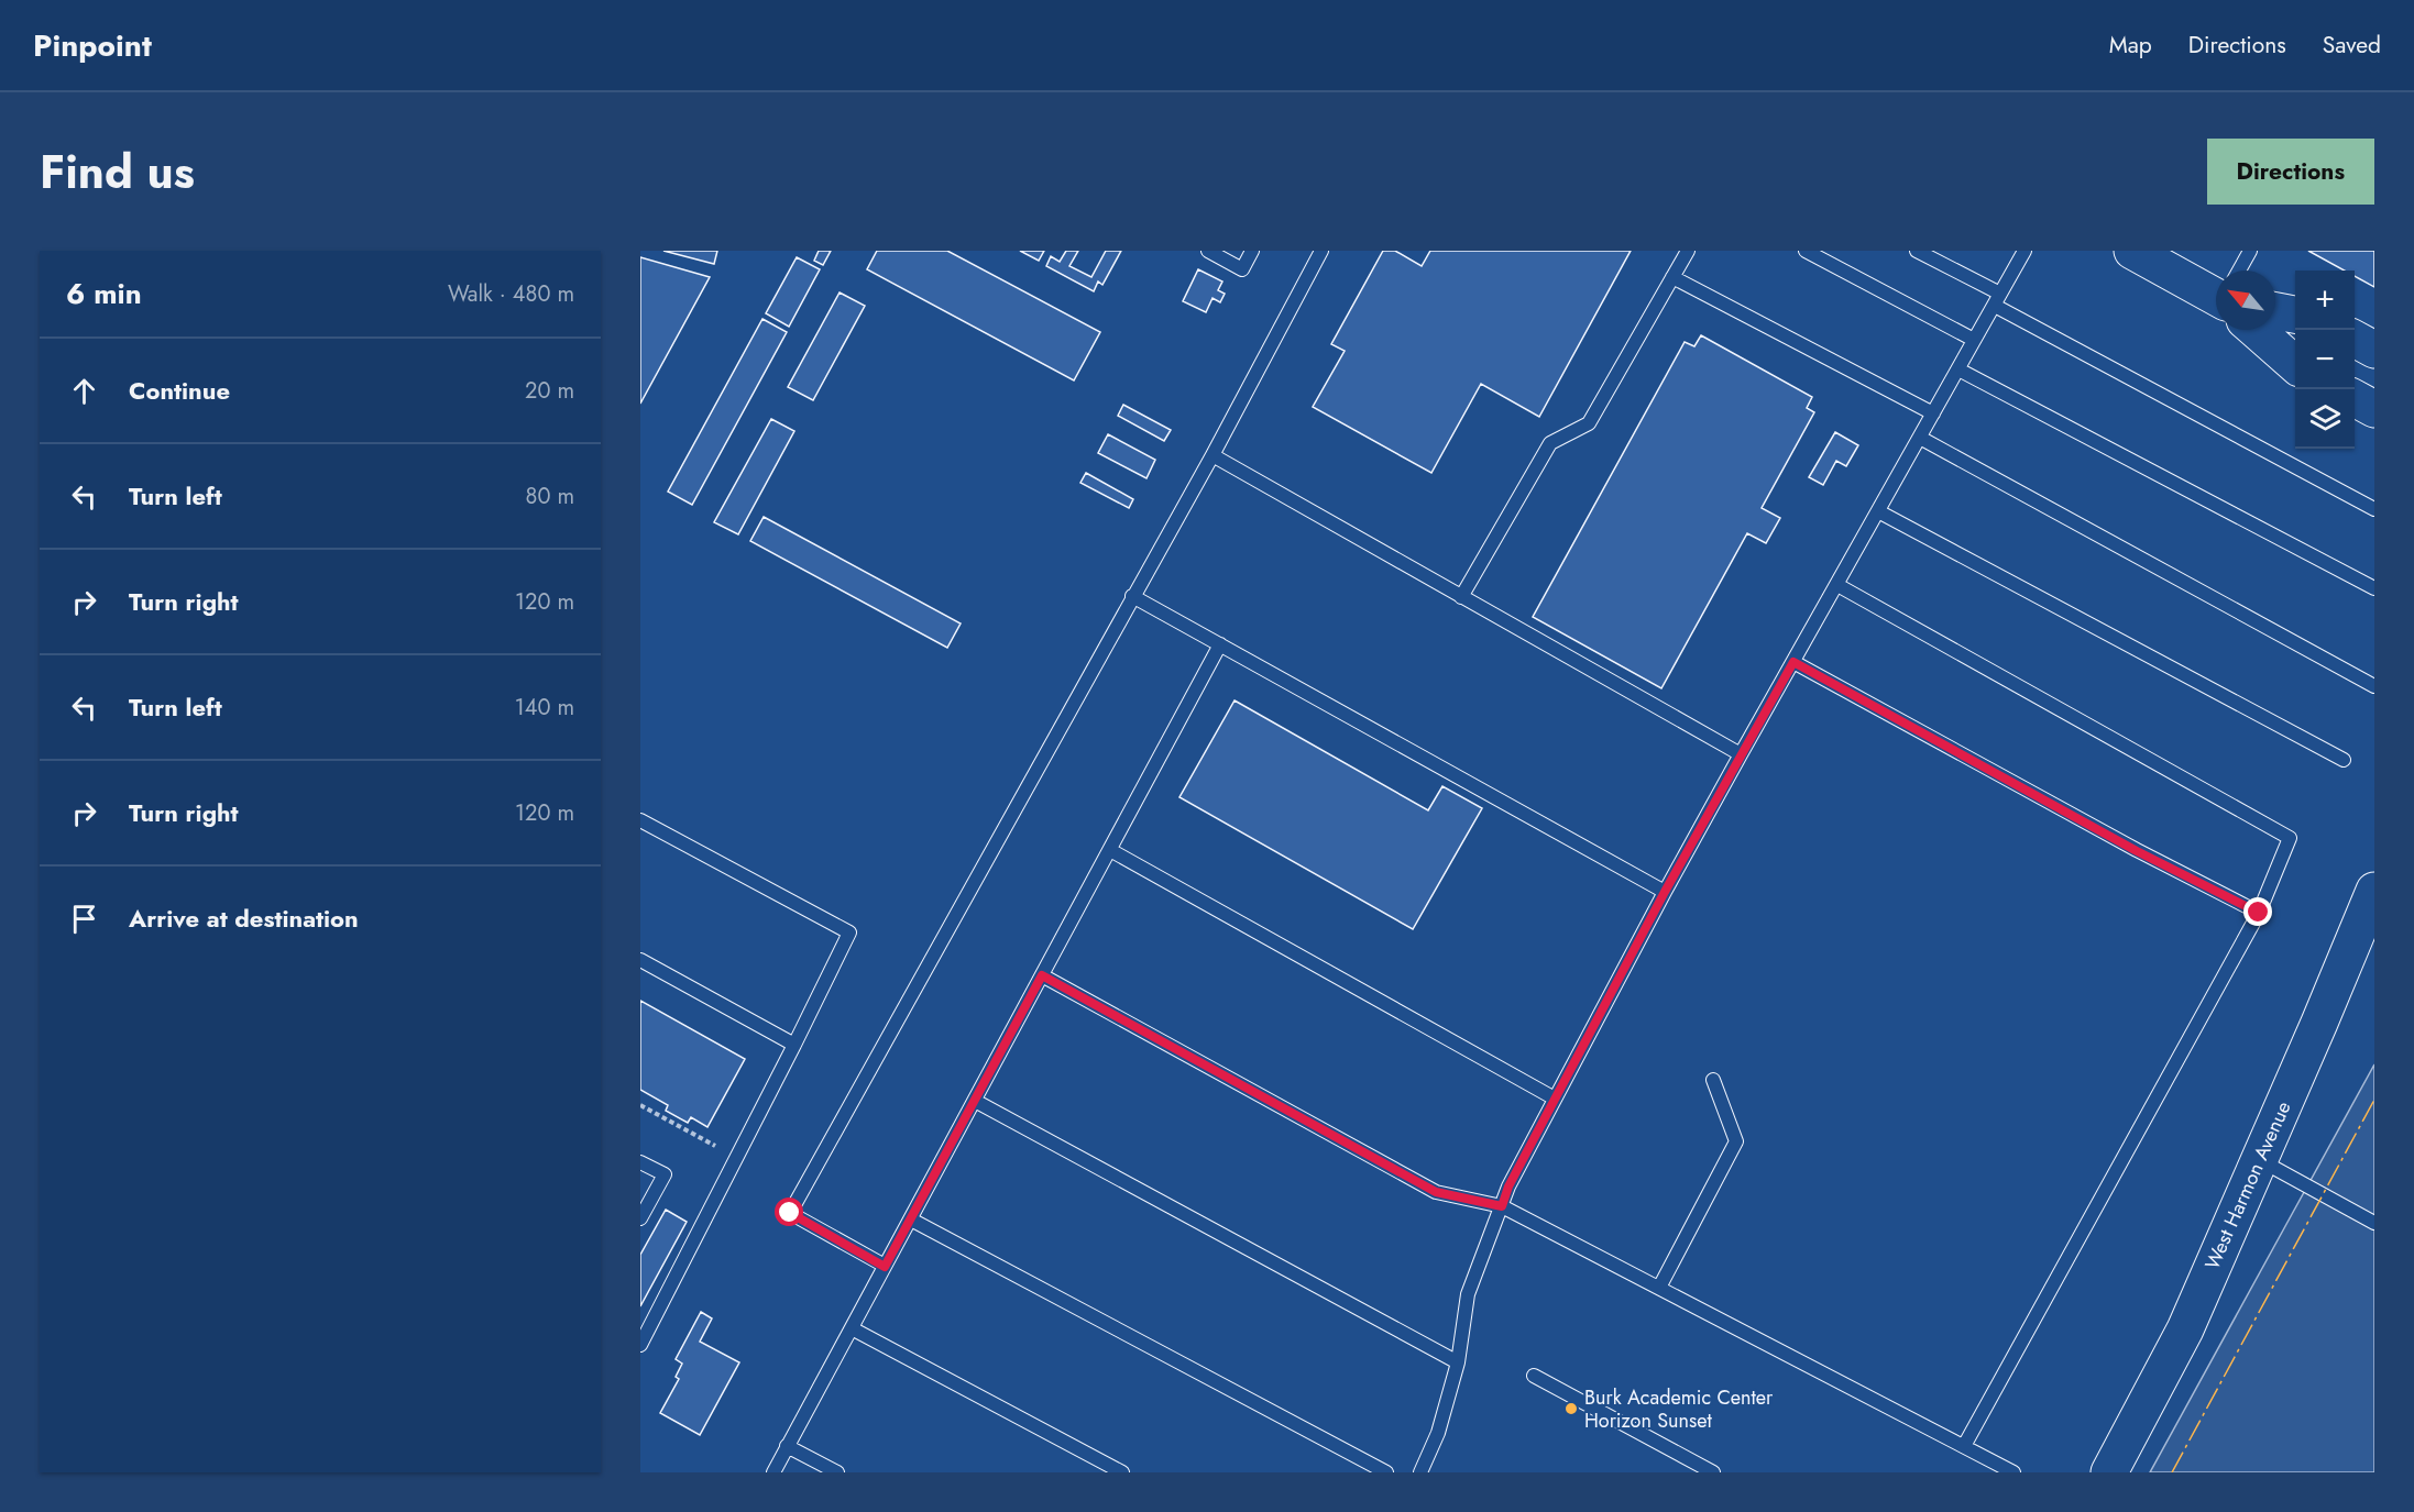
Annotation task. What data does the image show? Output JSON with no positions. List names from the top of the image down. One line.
{"streets":{"main road":["West Harmon Avenue"]},"places":["Burk Academic Center Horizon Sunset"],"north":"top left","page":{"header":"Pinpoint","nav":["Map","Directions","Saved"],"title":"Find us","buttons":"Directions","heading":["6 min","Walk · 480 m"],"map_buttons":["+","−"],"list":[["Continue","20 m"],["Turn left","80 m"],["Turn right","120 m"],["Turn left","140 m"],["Turn right","120 m"],"Arrive at destination"]}}
